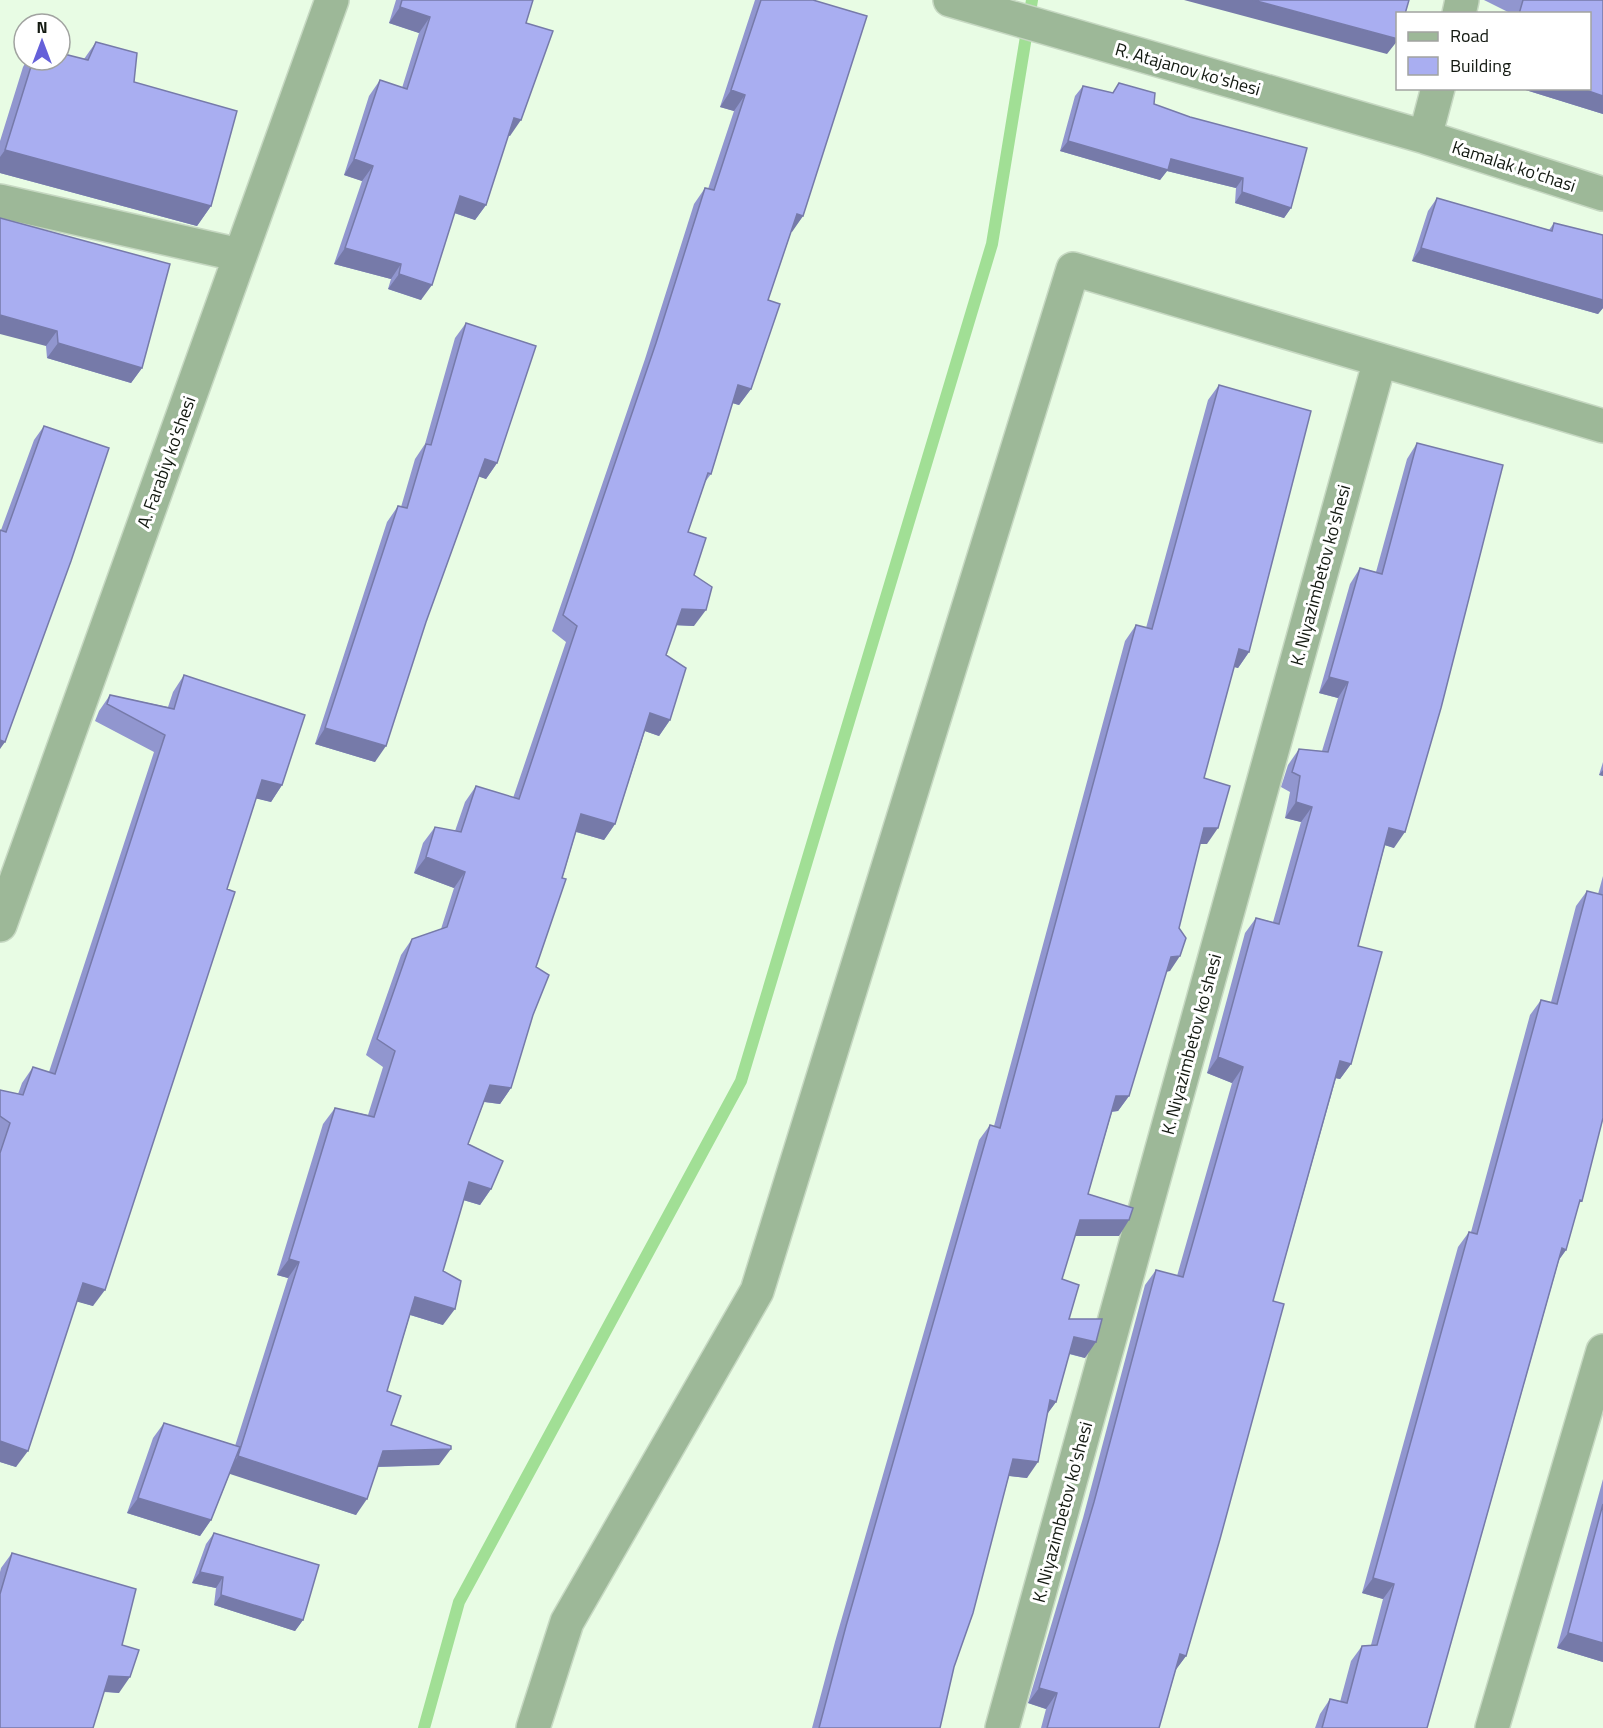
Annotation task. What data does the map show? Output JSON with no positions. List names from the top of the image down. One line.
{"streets":{"street":["R. Atajanov ko'shesi","Kamalak ko'chasi","A. Farabiy ko'shesi","K. Niyazimbetov ko'shesi"]},"crossings":[["R. Atajanov ko'shesi","Kamalak ko'chasi"]],"legend":["Road","Building"],"north":"top"}
